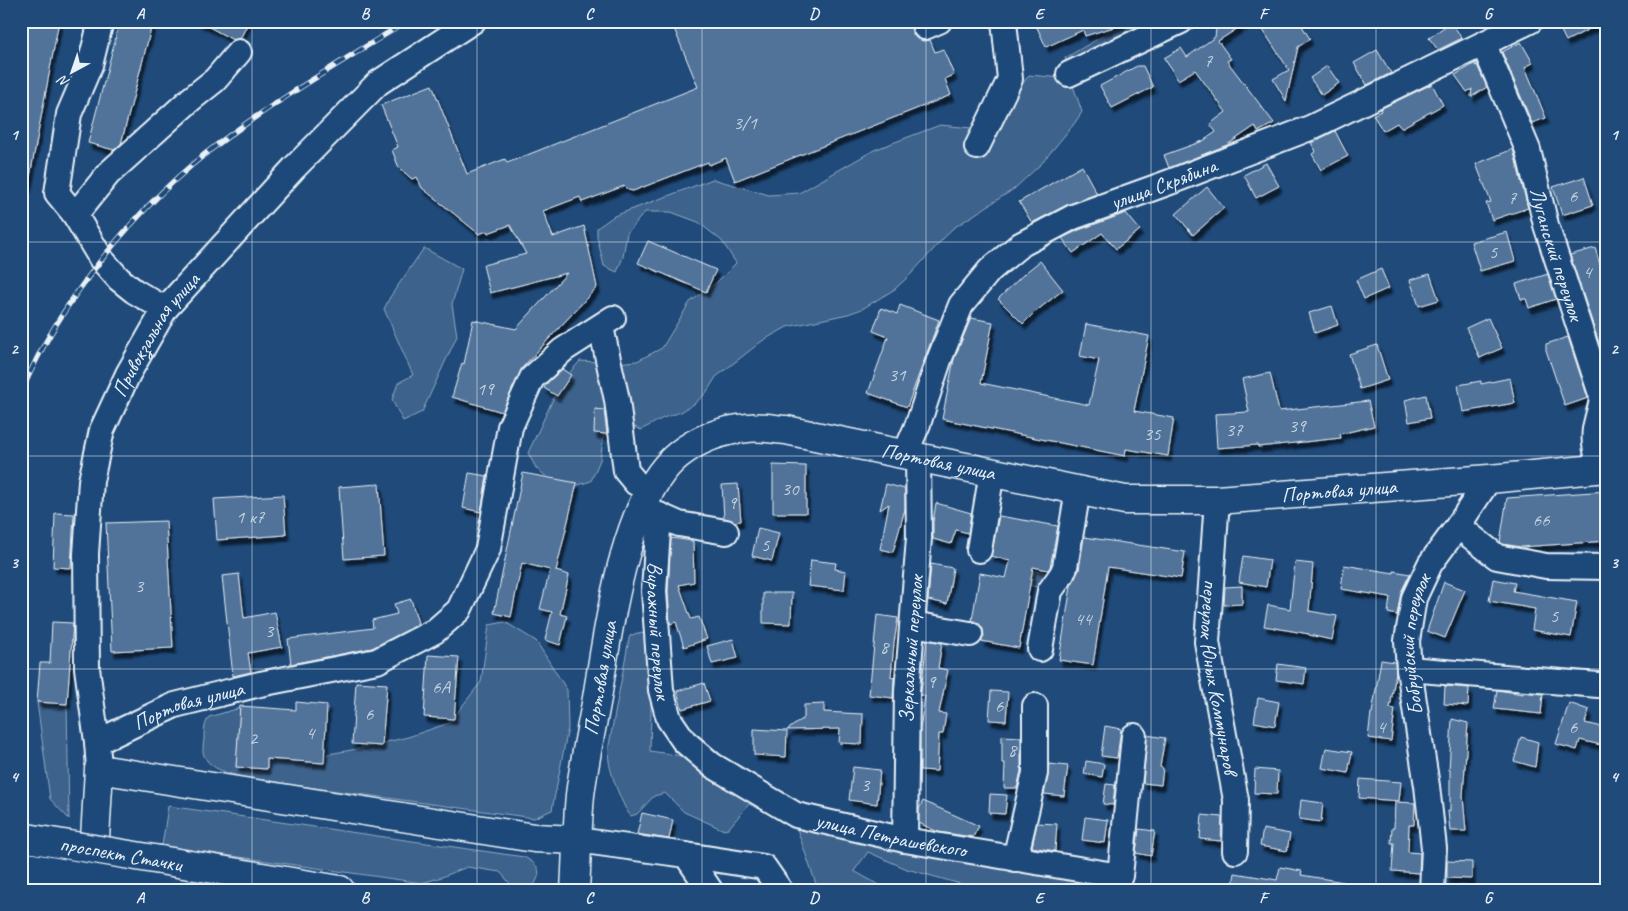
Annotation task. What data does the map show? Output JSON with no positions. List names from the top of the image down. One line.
{"streets":{"main road":["Портовая улица","проспект Стачки"],"street":["улица Скрябина","Луганский переулок","Привокзальная улица","Виражный переулок","Бобруйский переулок","Зеркальный переулок","переулок Юных Коммунаров","улица Петрашевского"]},"crossings":[["улица Скрябина","Луганский переулок"],["улица Скрябина","Портовая улица"],["улица Скрябина","Зеркальный переулок"],["Луганский переулок","Портовая улица"],["Привокзальная улица","Портовая улица"],["Портовая улица","Виражный переулок"],["Портовая улица","Бобруйский переулок"],["Портовая улица","Зеркальный переулок"],["Портовая улица","переулок Юных Коммунаров"],["Виражный переулок","улица Петрашевского"],["Зеркальный переулок","улица Петрашевского"]],"house_numbers":["7","3/1","6","7","5","4","31","19","39","37","35","30","9","1 к7","66","5","3","5","44","3","8","9","6А","6","6","4","6","4","2","8","3"],"north":"bottom left","grid":{"columns":["A","B","C","D","E","F","G"],"rows":["1","2","3","4"]}}
